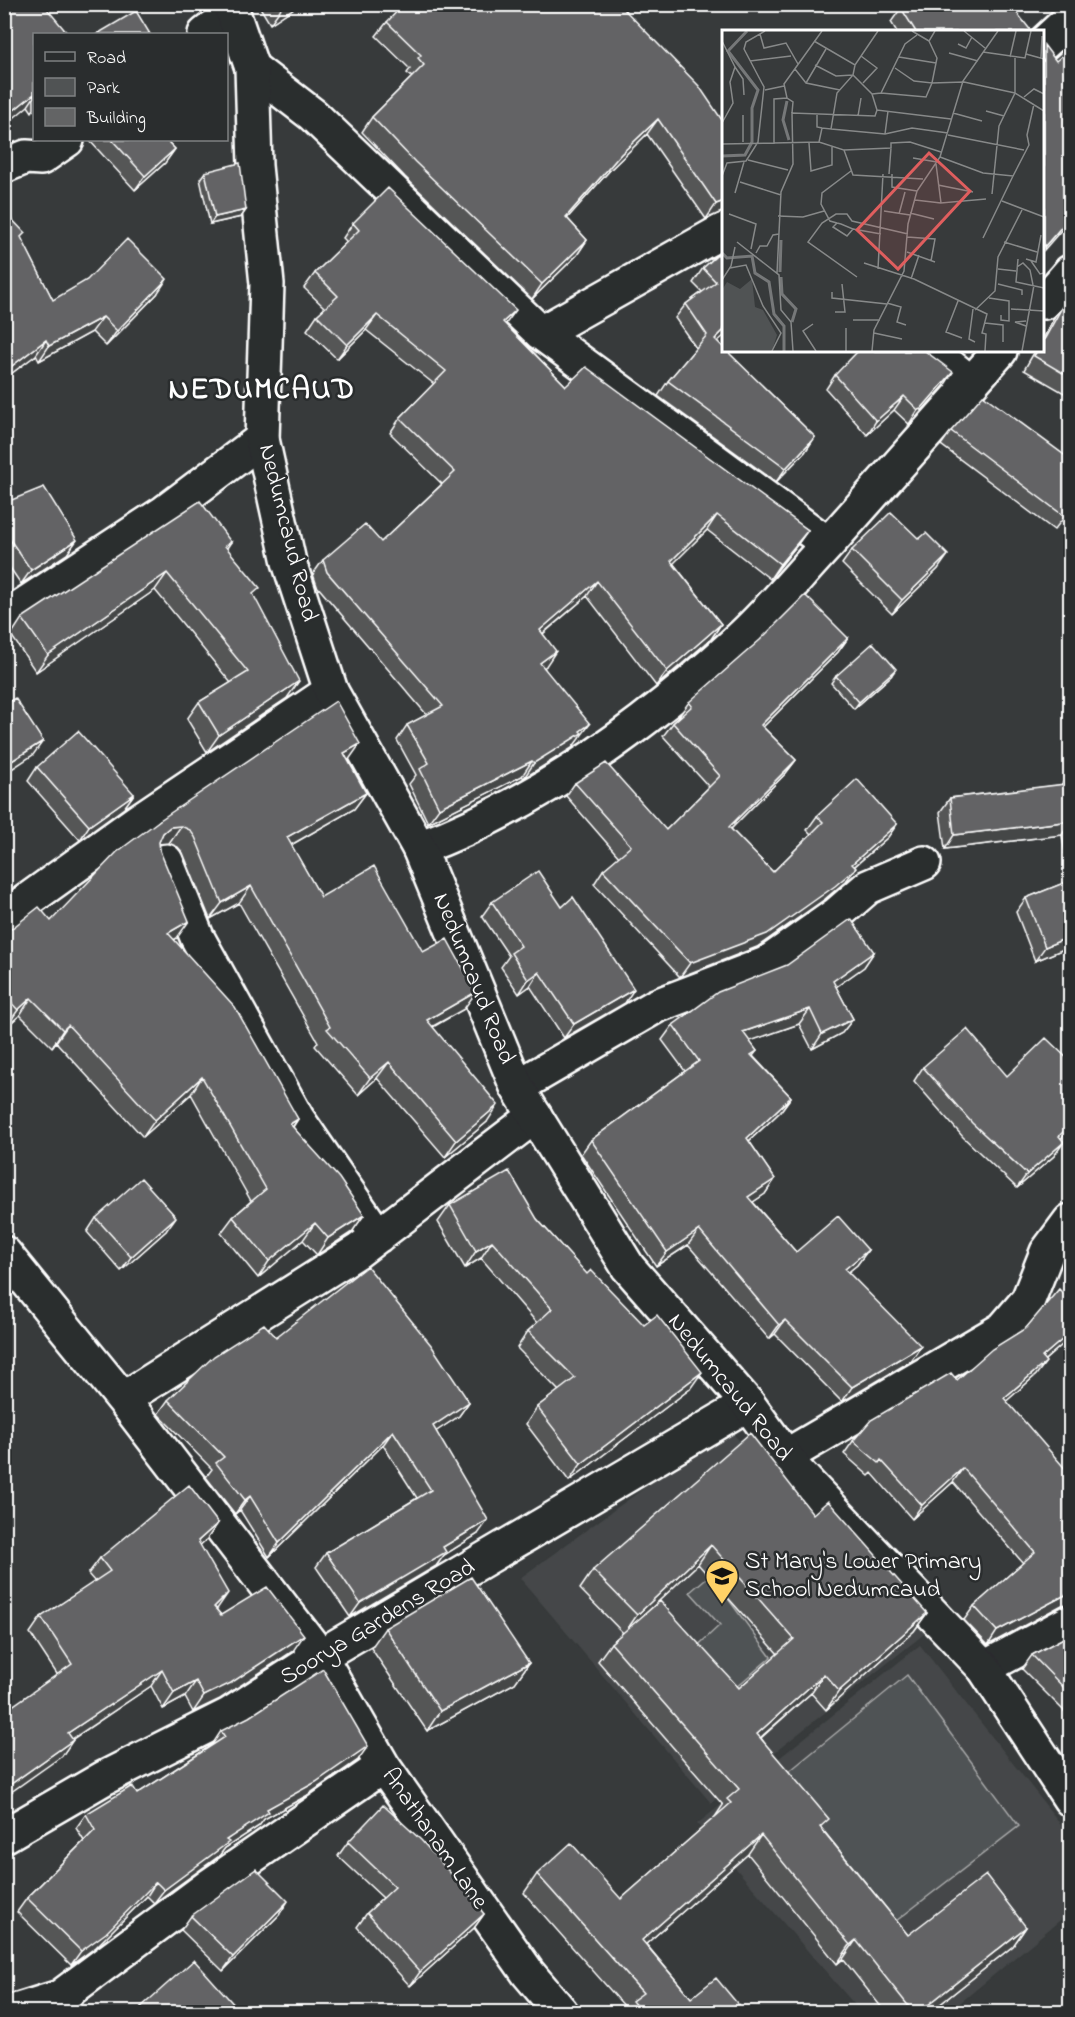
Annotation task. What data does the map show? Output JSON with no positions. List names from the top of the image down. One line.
{"streets":{"street":["Nedumcaud Road","Soorya Gardens Road","Anathanam Lane"]},"crossings":[["Nedumcaud Road","Soorya Gardens Road"],["Soorya Gardens Road","Anathanam Lane"]],"districts":["NEDUMCAUD"],"places":{"school or university":["St Mary's Lower Primary School Nedumcaud"]},"legend":["Road","Park","Building"]}
